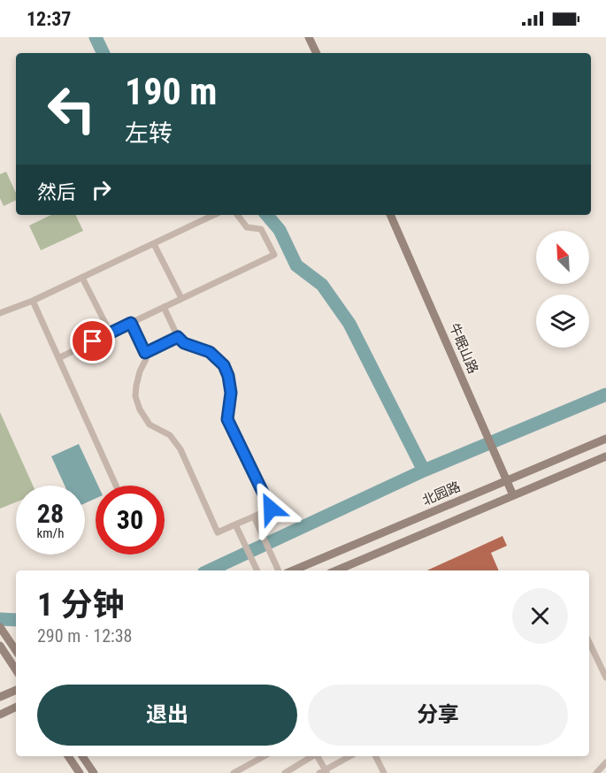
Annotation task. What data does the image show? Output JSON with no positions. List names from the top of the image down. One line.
{"streets":{"main road":["牛眠山路","北园路"]},"crossings":[["牛眠山路","北园路"]],"north":"top left","page":{"status":"12:37","turn":["190 m","左转"],"then":"然后","speed":"28 km/h","limit":"30","heading":["1 分钟","290 m · 12:38"],"buttons":["退出","分享"]}}
